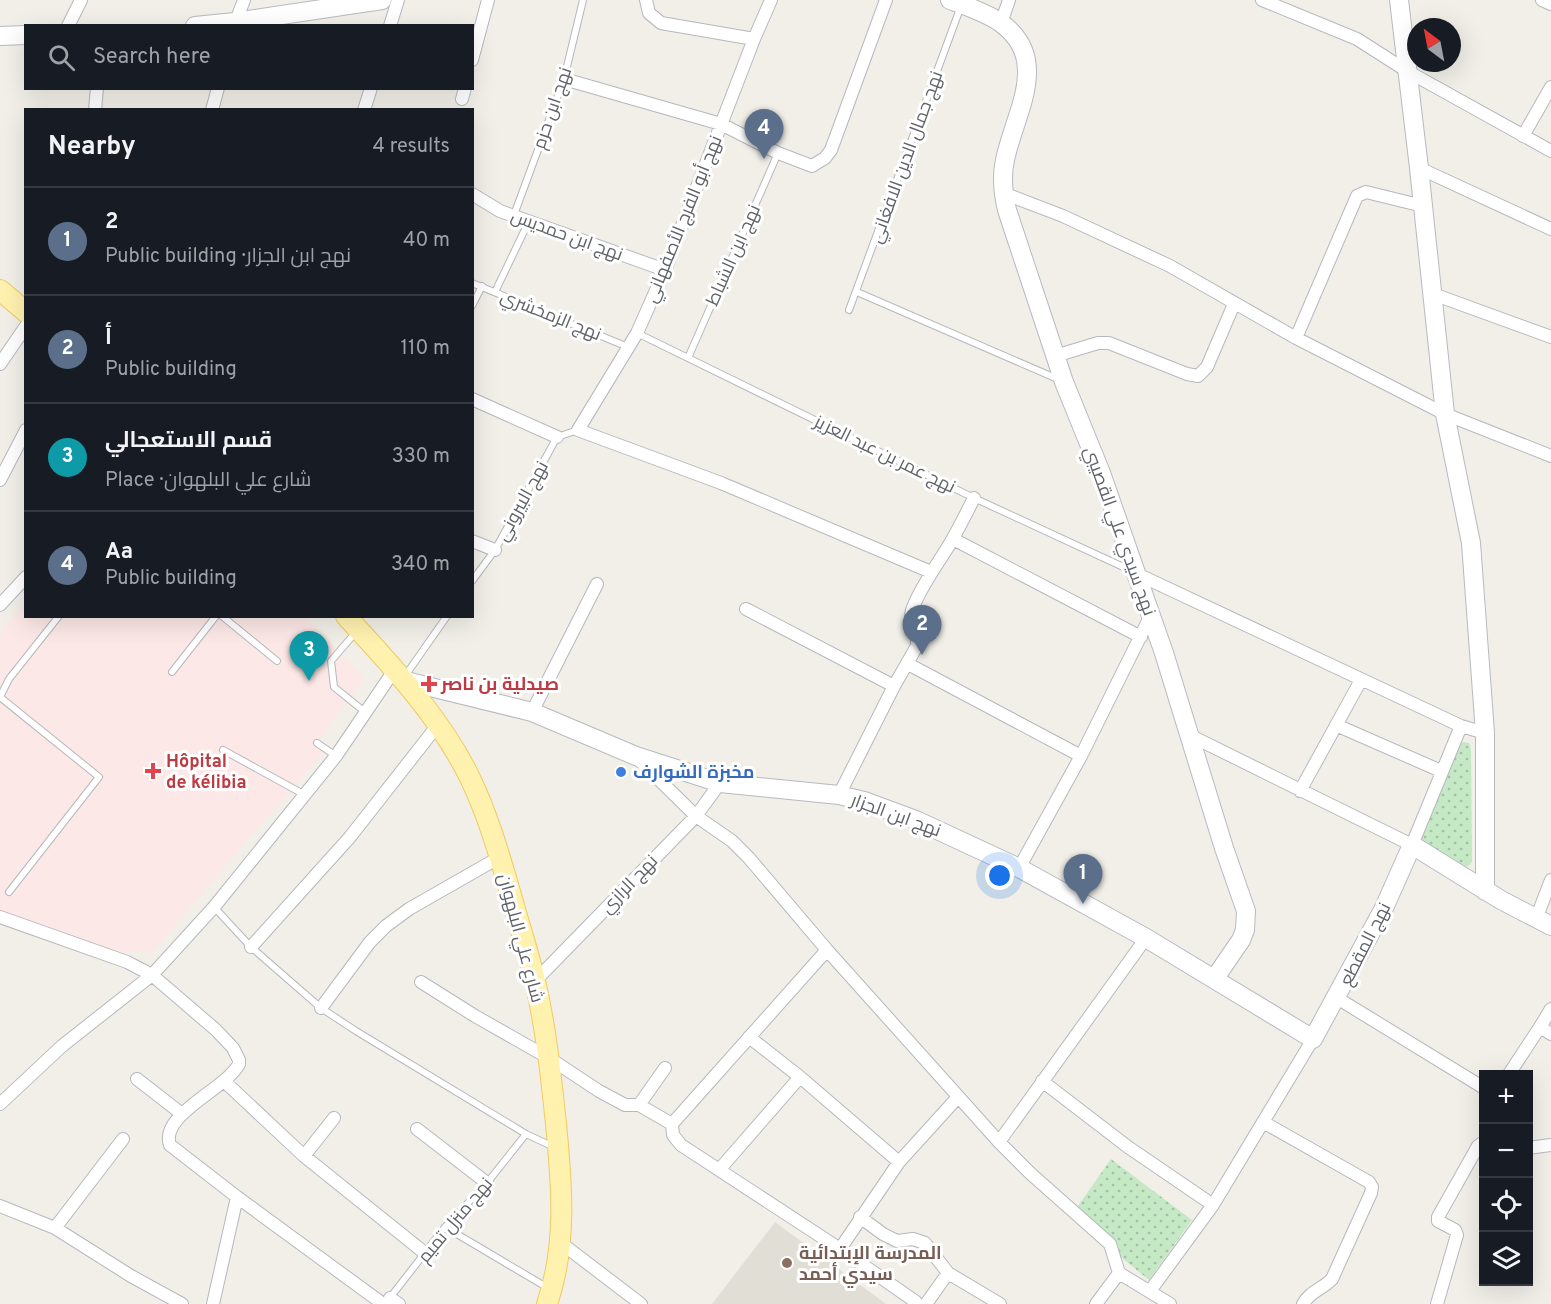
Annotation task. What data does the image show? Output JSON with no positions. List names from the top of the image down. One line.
{"streets":{"main road":["شارع علي البلهوان"],"street":["نهج أبو الفرج الأصفهاني","نهج ابن حمديس","نهج سيدي علي القصيبي","نهج ابن الجزار","نهج الرازي","نهج المقطع"],"lane":["نهج ابن حزم","نهج جمال الدين الافغاني","نهج ابن الشباط","نهج الزمخشري","نهج عمر بن عبد العزيز","نهج البيروني","نهج منزل تميم"]},"crossings":[["نهج ابن حزم","نهج ابن حمديس"],["نهج أبو الفرج الأصفهاني","نهج ابن حمديس"],["نهج أبو الفرج الأصفهاني","نهج الزمخشري"],["نهج أبو الفرج الأصفهاني","نهج عمر بن عبد العزيز"],["نهج ابن الشباط","نهج عمر بن عبد العزيز"],["نهج عمر بن عبد العزيز","نهج سيدي علي القصيبي"],["نهج سيدي علي القصيبي","نهج ابن الجزار"],["نهج ابن الجزار","نهج الرازي"],["نهج ابن الجزار","شارع علي البلهوان"],["نهج ابن الجزار","نهج المقطع"],["نهج الرازي","شارع علي البلهوان"]],"places":{"health":["صيدلية بن ناصر","Hôpital de kélibia"],"other":["مخبزة الشوارف","المدرسة الإبتدائية سيدي أحمد"]},"north":"top left","page":{"search":"Search here","heading":["Nearby","4 results"],"pins":["4","2","3","1"],"list":[{"mark":"1","name":"2","note":"Public building · نهج ابن الجزار","value":"40 m"},{"mark":"2","name":"أ","note":"Public building","value":"110 m"},{"mark":"3","name":"قسم الاستعجالي","note":"Place · شارع علي البلهوان","value":"330 m"},{"mark":"4","name":"Aa","note":"Public building","value":"340 m"}],"map_buttons":["+","−"]}}
